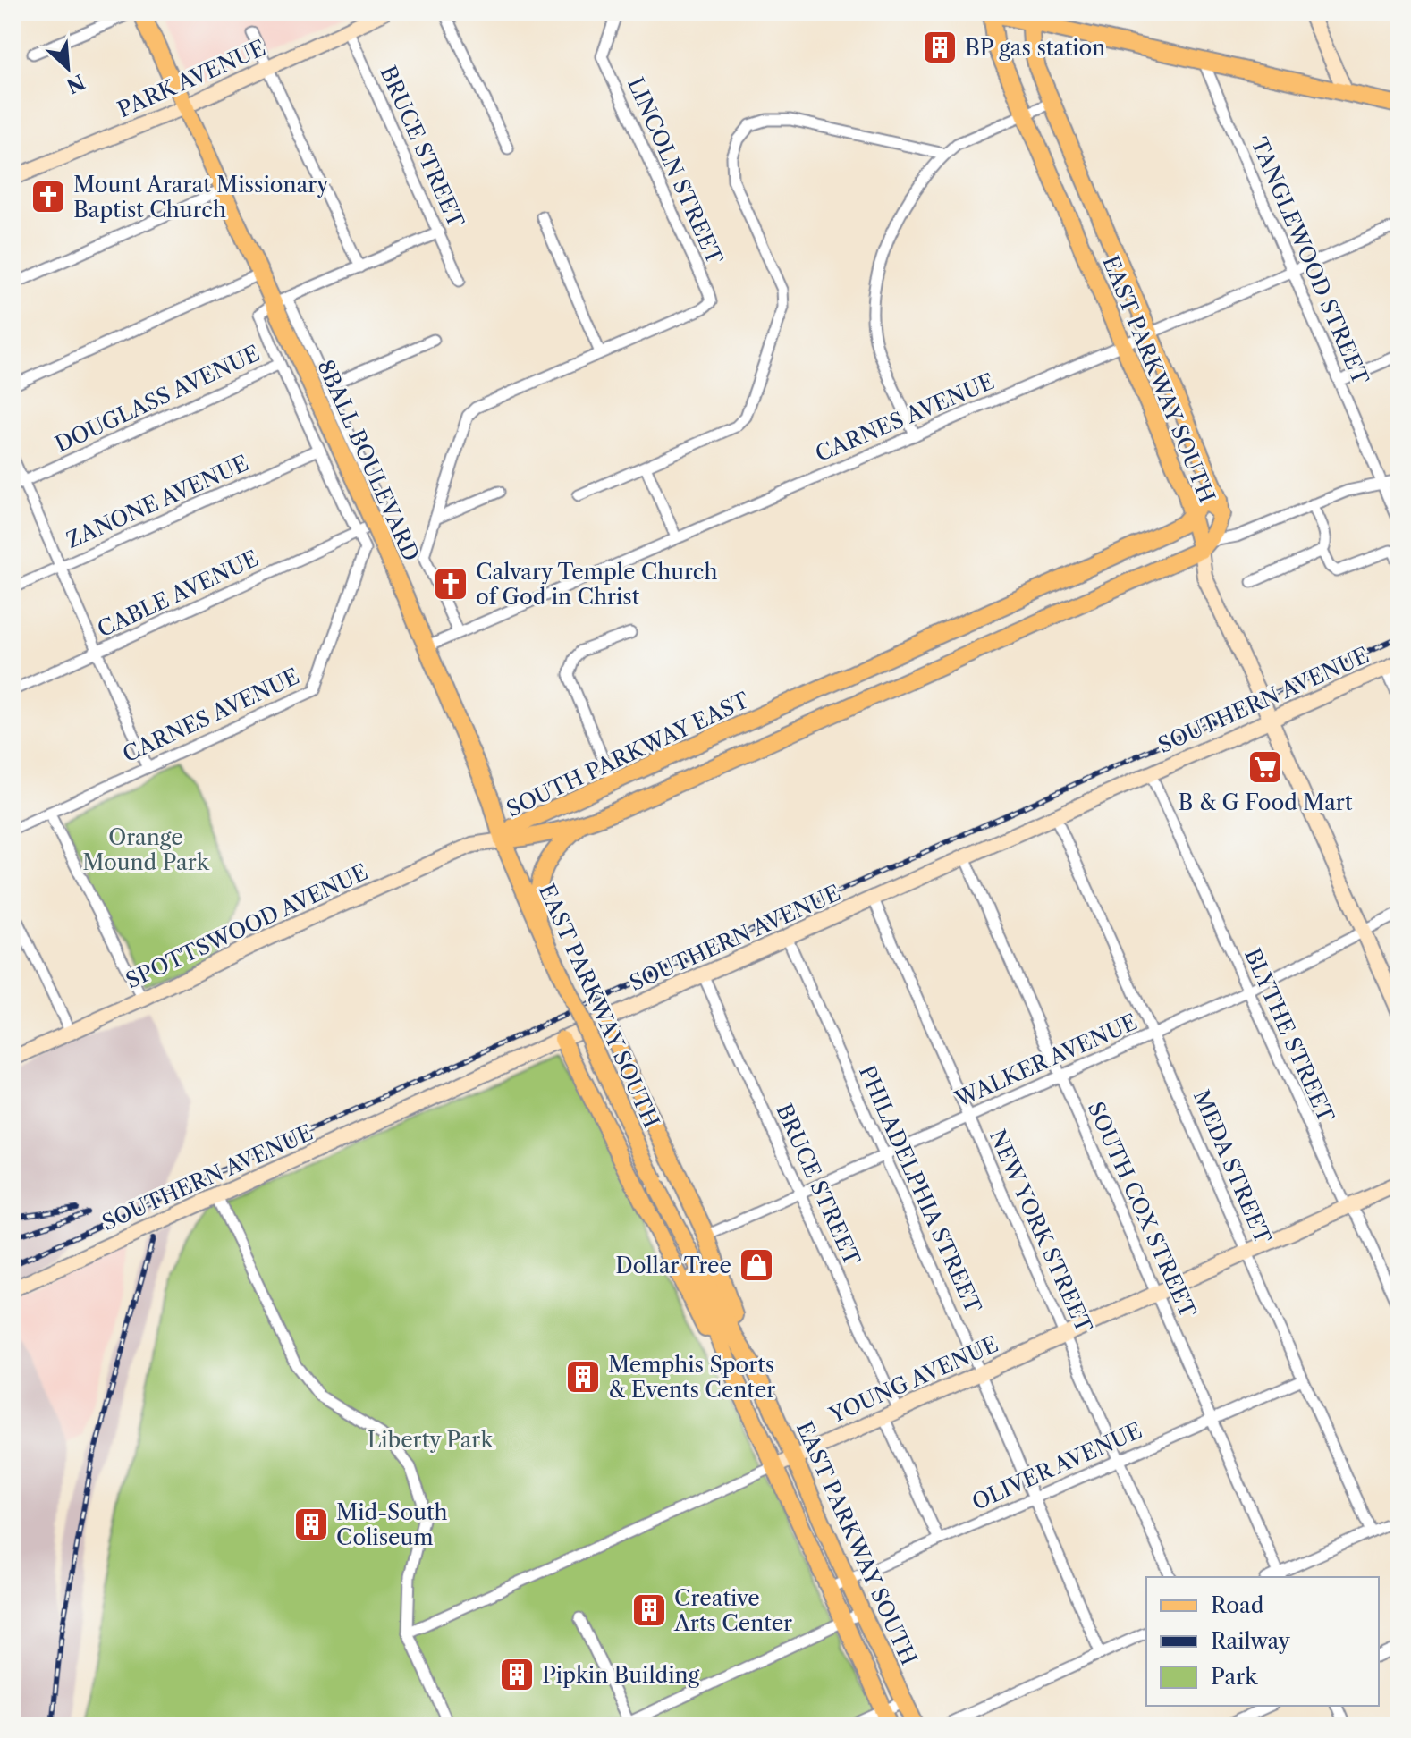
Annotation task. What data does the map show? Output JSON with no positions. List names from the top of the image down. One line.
{"streets":{"main road":["PARK AVENUE","EAST PARKWAY SOUTH","8BALL BOULEVARD","SOUTHERN AVENUE","SOUTH PARKWAY EAST","SPOTTSWOOD AVENUE","YOUNG AVENUE"],"street":["BRUCE STREET","LINCOLN STREET","TANGLEWOOD STREET","DOUGLASS AVENUE","CARNES AVENUE","ZANONE AVENUE","CABLE AVENUE","BLYTHE STREET","WALKER AVENUE","MEDA STREET","PHILADELPHIA STREET","SOUTH COX STREET","NEW YORK STREET","OLIVER AVENUE"]},"crossings":[["PARK AVENUE","BRUCE STREET"],["PARK AVENUE","8BALL BOULEVARD"],["BRUCE STREET","SOUTHERN AVENUE"],["BRUCE STREET","WALKER AVENUE"],["BRUCE STREET","YOUNG AVENUE"],["BRUCE STREET","OLIVER AVENUE"],["TANGLEWOOD STREET","CARNES AVENUE"],["EAST PARKWAY SOUTH","CARNES AVENUE"],["EAST PARKWAY SOUTH","8BALL BOULEVARD"],["EAST PARKWAY SOUTH","SOUTH PARKWAY EAST"],["EAST PARKWAY SOUTH","SPOTTSWOOD AVENUE"],["EAST PARKWAY SOUTH","YOUNG AVENUE"],["EAST PARKWAY SOUTH","OLIVER AVENUE"],["CARNES AVENUE","8BALL BOULEVARD"],["CARNES AVENUE","CABLE AVENUE"],["8BALL BOULEVARD","SOUTH PARKWAY EAST"],["8BALL BOULEVARD","SPOTTSWOOD AVENUE"],["SOUTHERN AVENUE","BLYTHE STREET"],["SOUTHERN AVENUE","MEDA STREET"],["SOUTHERN AVENUE","PHILADELPHIA STREET"],["SOUTHERN AVENUE","SOUTH COX STREET"],["SOUTHERN AVENUE","NEW YORK STREET"],["SOUTH PARKWAY EAST","SPOTTSWOOD AVENUE"],["BLYTHE STREET","WALKER AVENUE"],["BLYTHE STREET","YOUNG AVENUE"],["WALKER AVENUE","MEDA STREET"],["WALKER AVENUE","PHILADELPHIA STREET"],["WALKER AVENUE","SOUTH COX STREET"],["WALKER AVENUE","NEW YORK STREET"],["MEDA STREET","YOUNG AVENUE"],["MEDA STREET","OLIVER AVENUE"],["PHILADELPHIA STREET","YOUNG AVENUE"],["PHILADELPHIA STREET","OLIVER AVENUE"],["SOUTH COX STREET","YOUNG AVENUE"],["SOUTH COX STREET","OLIVER AVENUE"],["NEW YORK STREET","YOUNG AVENUE"],["NEW YORK STREET","OLIVER AVENUE"]],"parks":["Orange Mound Park","Liberty Park"],"places":{"building":["BP gas station","Memphis Sports & Events Center","Mid-South Coliseum","Creative Arts Center","Pipkin Building"],"church":["Mount Ararat Missionary Baptist Church","Calvary Temple Church of God in Christ"],"supermarket":["B & G Food Mart"],"shop":["Dollar Tree"]},"legend":["Road","Railway","Park"],"north":"bottom right"}
